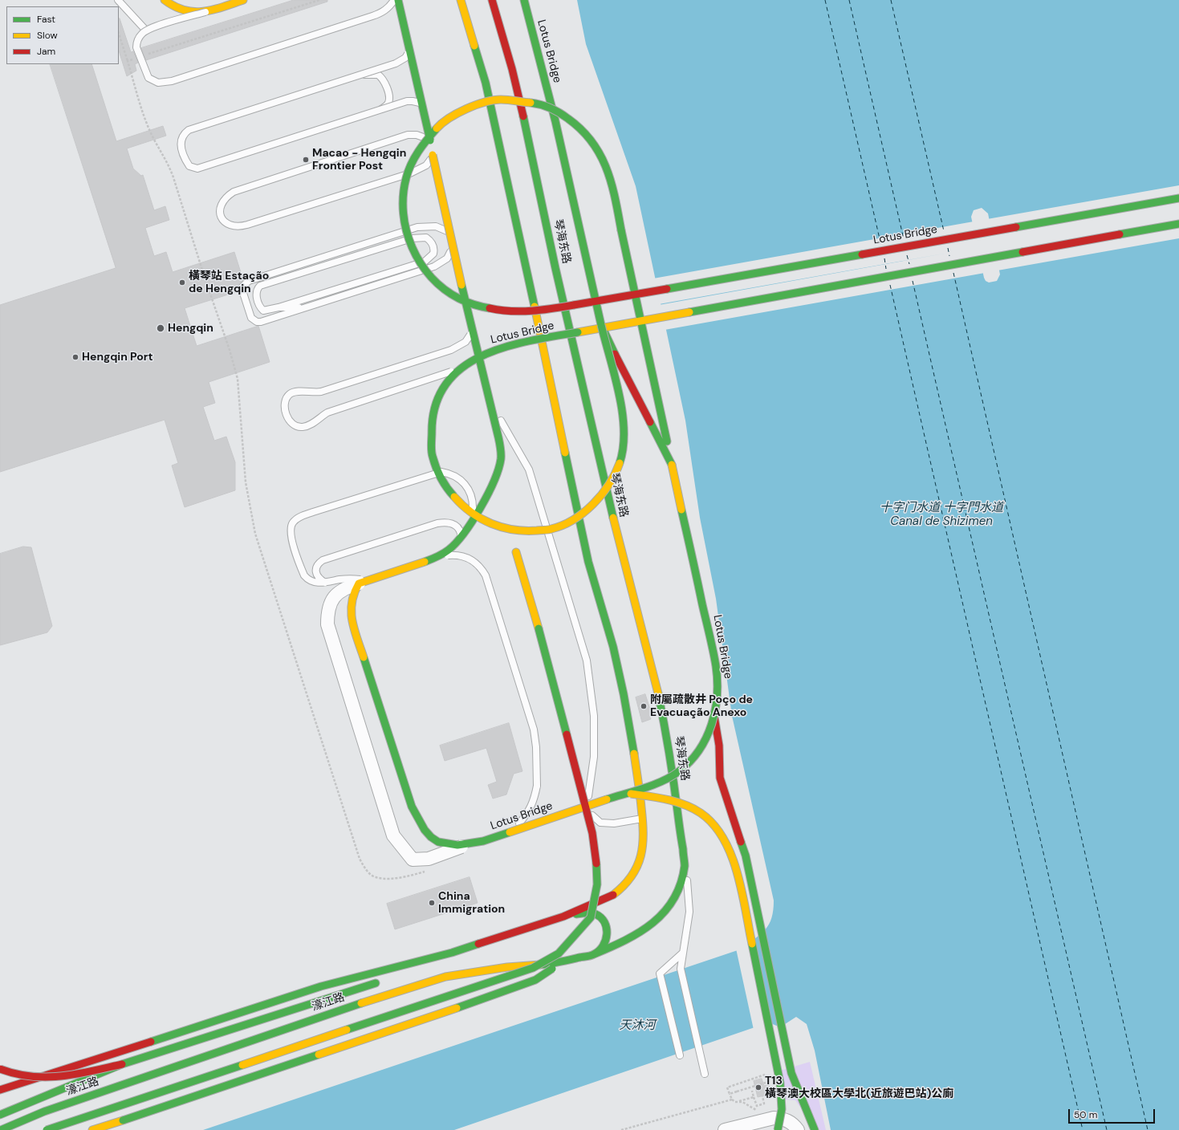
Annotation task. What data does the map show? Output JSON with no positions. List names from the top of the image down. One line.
{"streets":{"main road":["Lotus Bridge","琴海东路","濠江路"]},"crossings":[["琴海东路","濠江路"]],"water":["十字门水道 十字門水道 Canal de Shizimen","天沐河"],"places":["Macao - Hengqin Frontier Post","橫琴站 Estação de Hengqin","Hengqin","Hengqin Port","附屬疏散井 Poço de Evacuação Anexo","China Immigration","T13 橫琴澳大校區大學北(近旅遊巴站)公廁"],"legend":["Fast","Slow","Jam"],"scale_bar":"50 m"}
